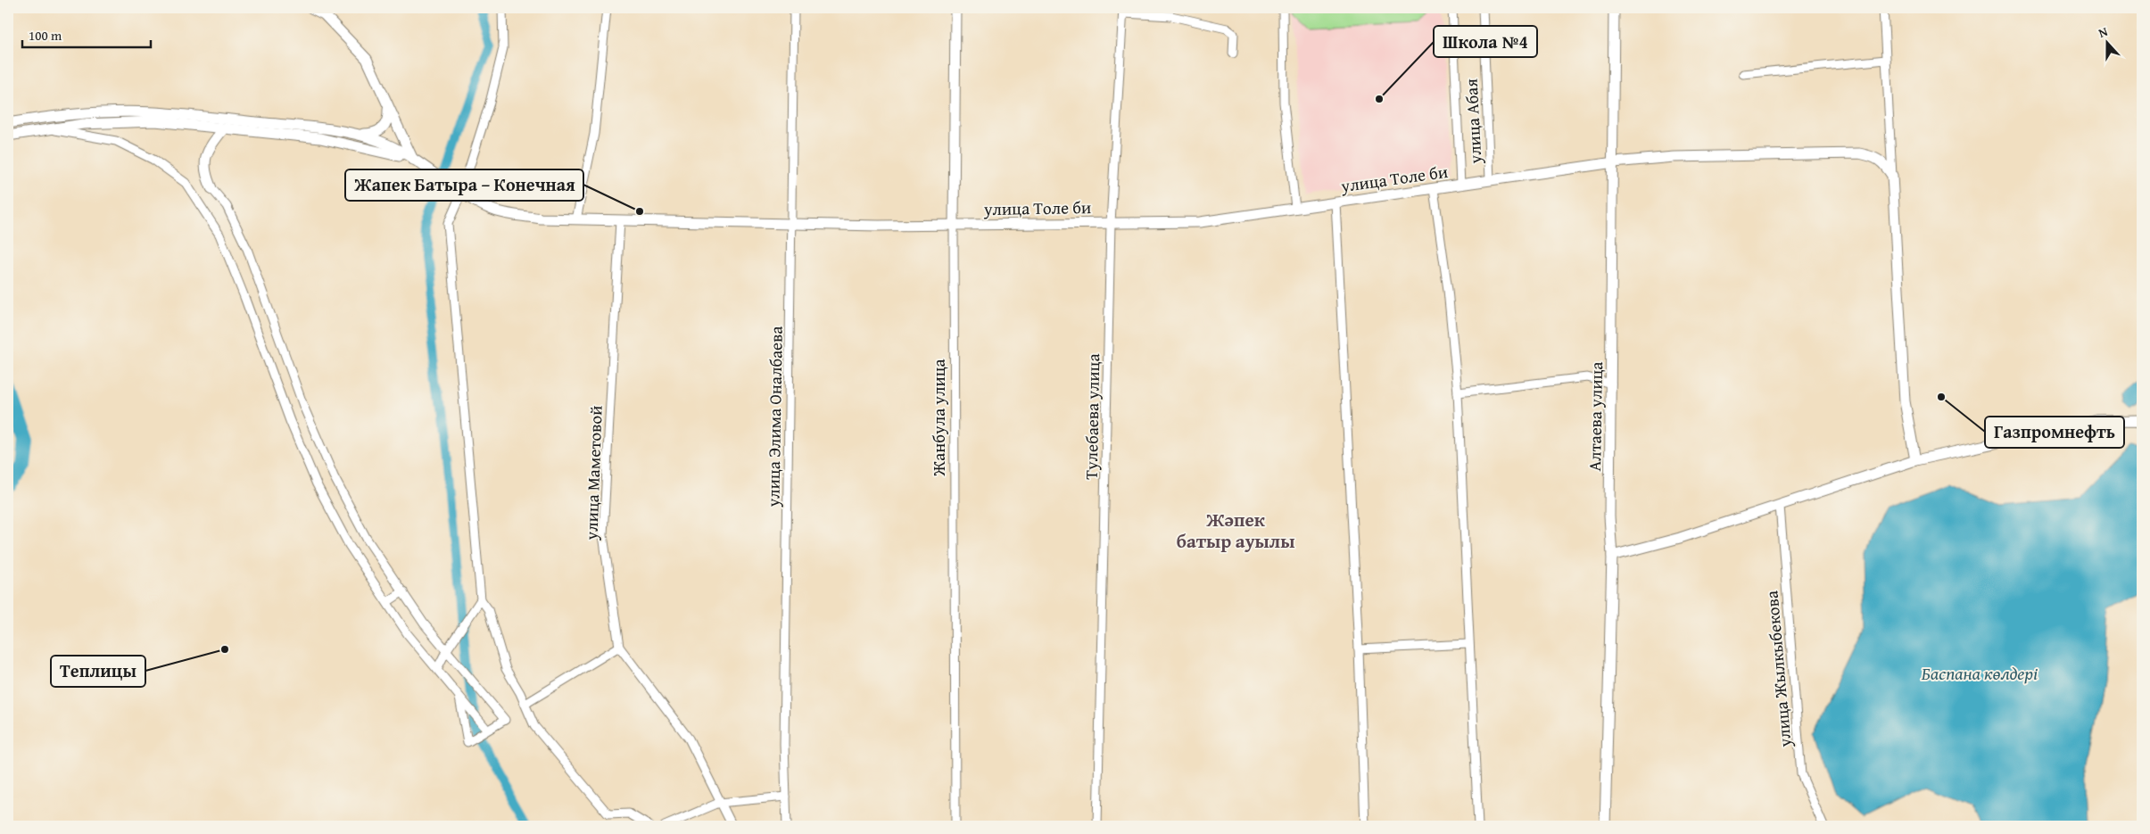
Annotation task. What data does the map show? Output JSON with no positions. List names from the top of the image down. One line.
{"streets":{"main road":["улица Толе би","Алтаева улица","Жанбула улица"],"street":["улица Абая","улица Элима Оналбаева","Тулебаева улица","улица Маметовой","улица Жылкыбекова"]},"crossings":[["улица Абая","улица Толе би"],["улица Толе би","улица Элима Оналбаева"],["улица Толе би","Тулебаева улица"],["улица Толе би","Алтаева улица"],["улица Толе би","Жанбула улица"],["улица Толе би","улица Маметовой"]],"districts":["Жәпек батыр ауылы"],"water":["Баспана көлдері"],"places":["Школа №4","Жапек Батыра – Конечная","Газпромнефть","Теплицы"],"scale_bar":"100 m","north":"top"}
